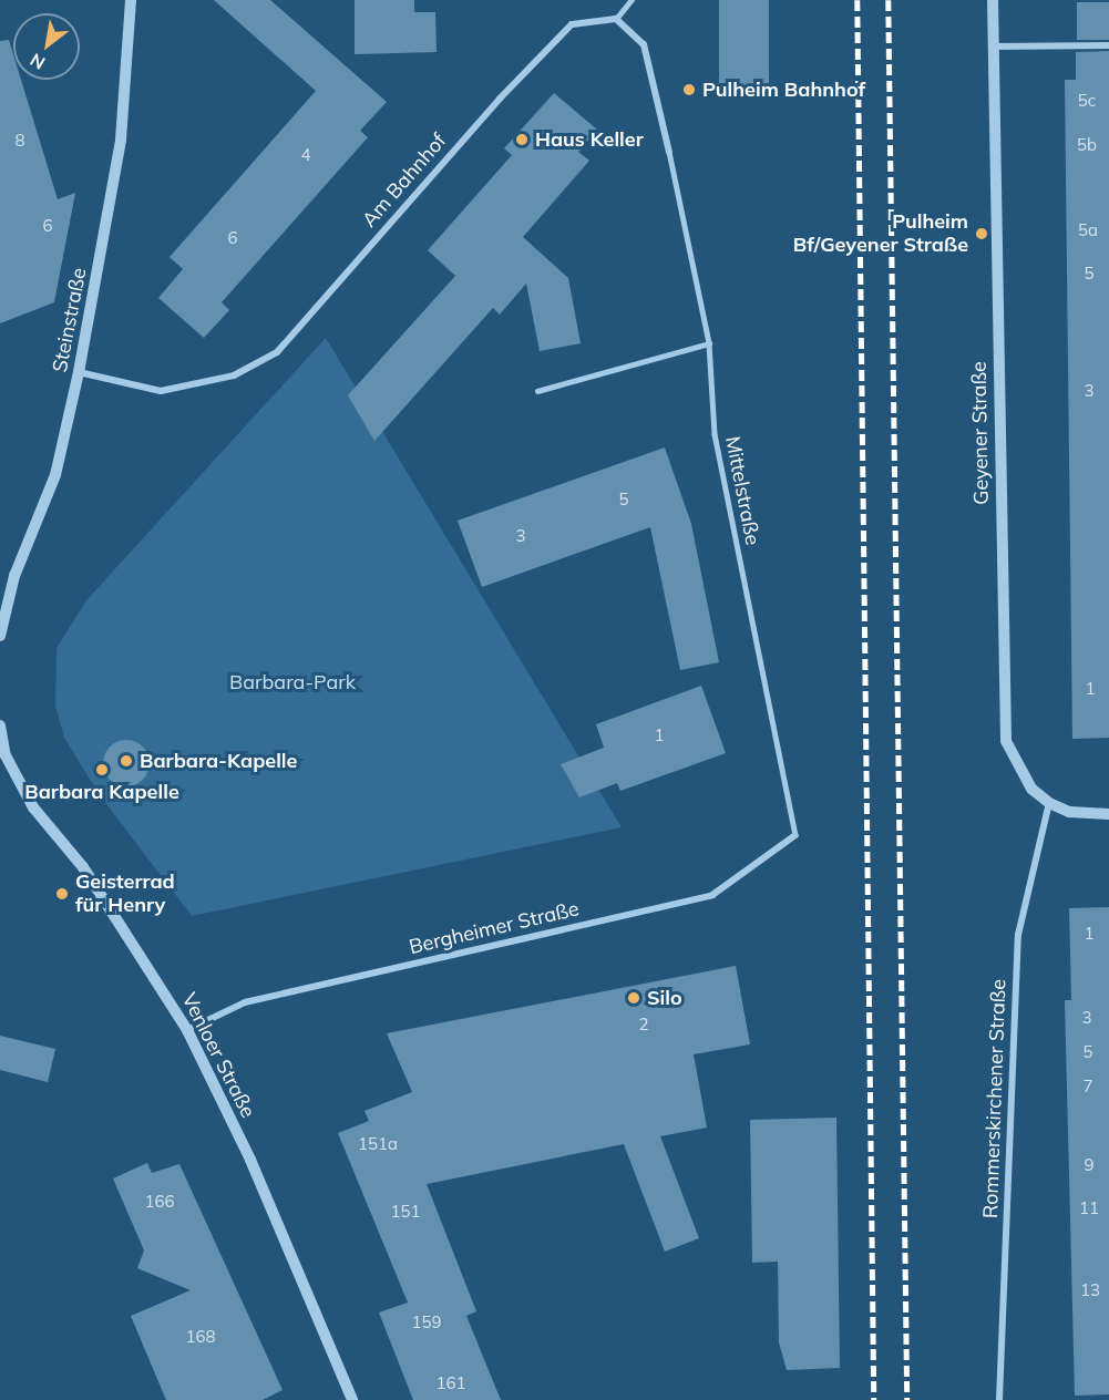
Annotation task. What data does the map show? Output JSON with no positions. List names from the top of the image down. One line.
{"streets":{"street":["Am Bahnhof","Steinstraße","Geyener Straße","Bergheimer Straße","Venloer Straße","Rommerskirchener Straße"],"lane":["Mittelstraße"]},"crossings":[["Am Bahnhof","Steinstraße"],["Geyener Straße","Rommerskirchener Straße"],["Mittelstraße","Bergheimer Straße"],["Bergheimer Straße","Venloer Straße"]],"parks":["Barbara-Park"],"places":["Pulheim Bahnhof","Haus Keller","Pulheim Bf/Geyener Straße","Barbara-Kapelle","Barbara Kapelle","Geisterrad für Henry","Silo"],"house_numbers":["5c","8","5b","4","6","5a","6","5","3","5","3","1","1","1","3","2","5","7","151a","9","166","11","151","13","159","168","161"],"north":"bottom left"}
